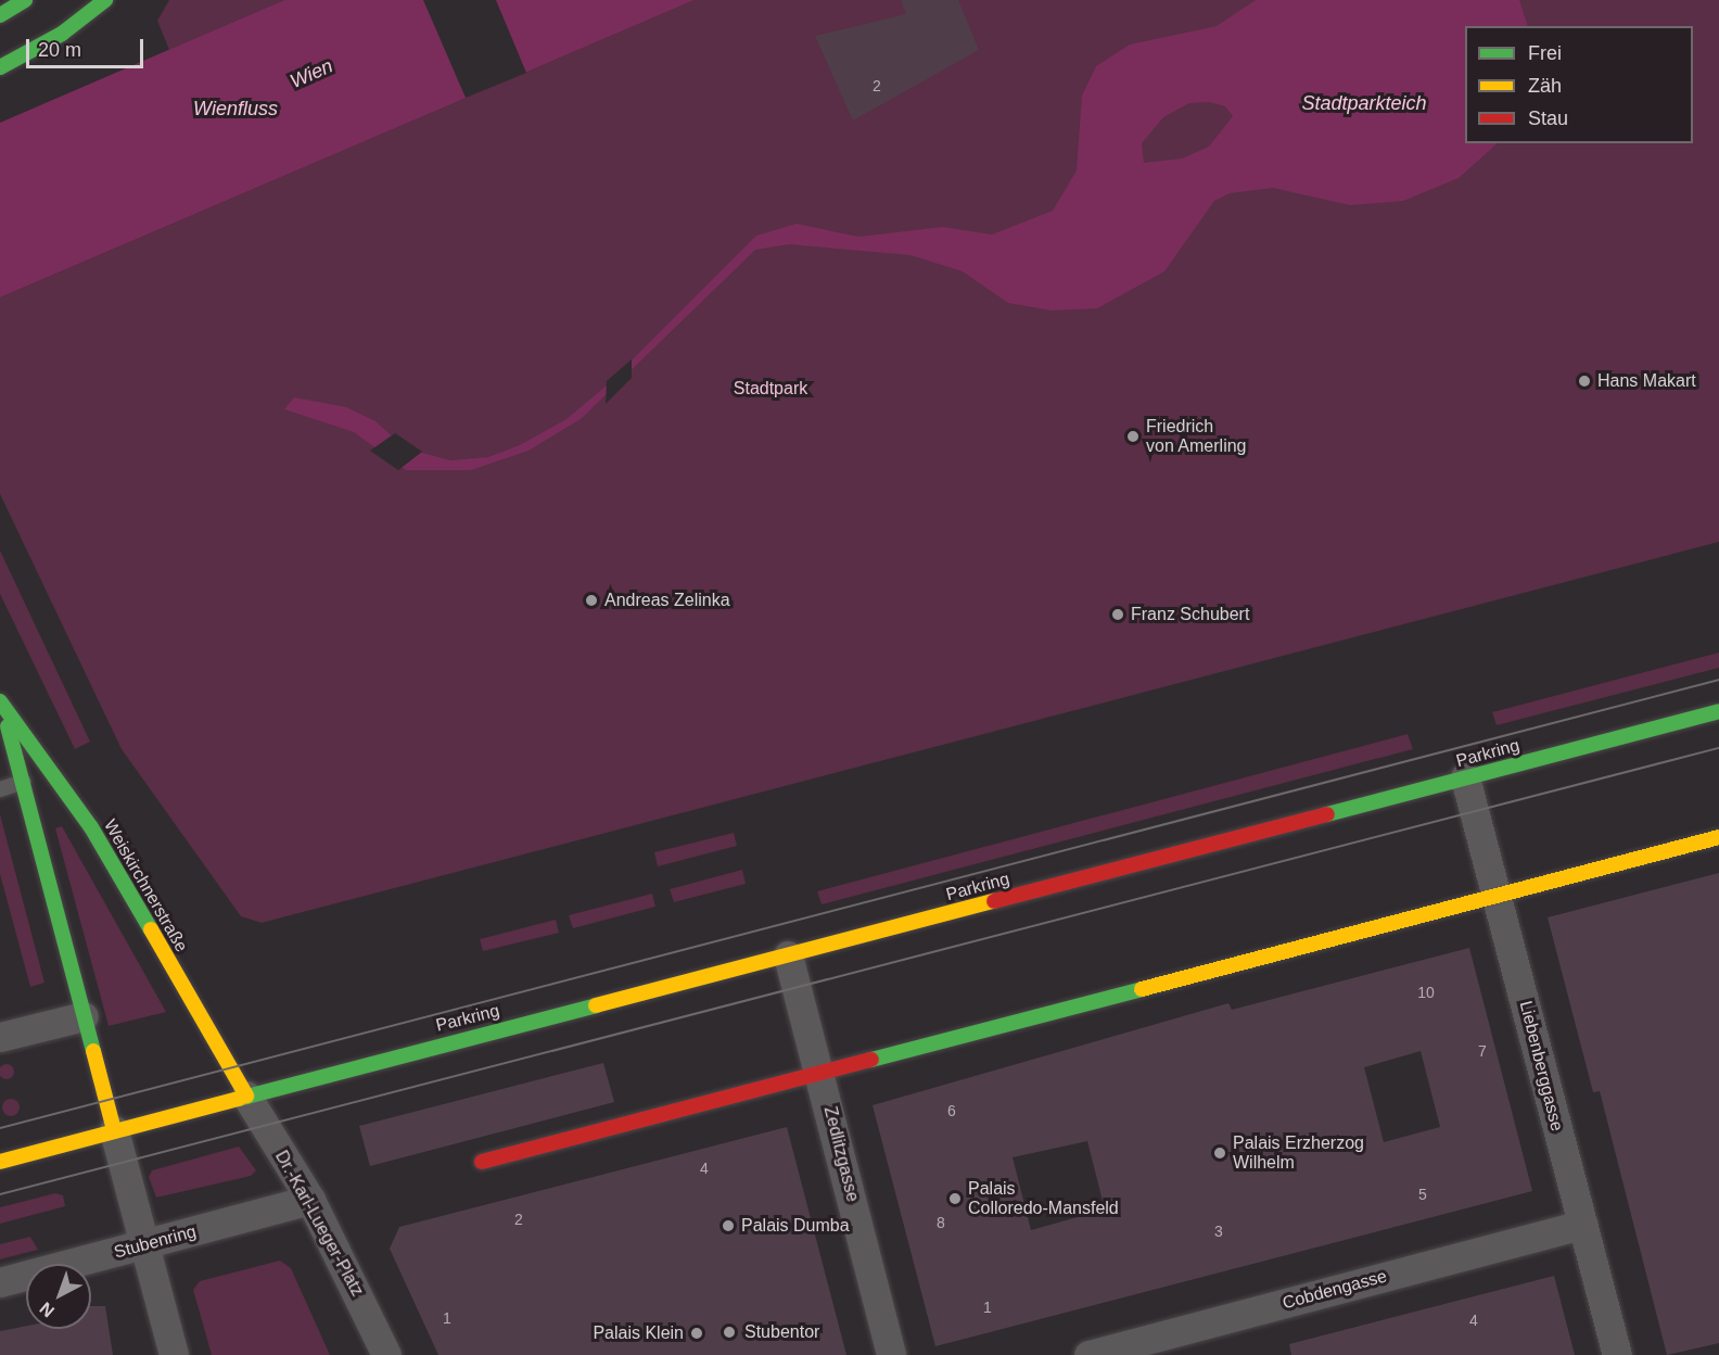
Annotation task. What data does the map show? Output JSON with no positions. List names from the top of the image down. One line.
{"streets":{"street":["Parkring","Weiskirchnerstraße","Liebenberggasse","Zedlitzgasse","Dr.-Karl-Lueger-Platz","Stubenring","Cobdengasse"]},"crossings":[["Parkring","Weiskirchnerstraße"],["Parkring","Liebenberggasse"],["Parkring","Zedlitzgasse"],["Parkring","Dr.-Karl-Lueger-Platz"],["Weiskirchnerstraße","Dr.-Karl-Lueger-Platz"],["Liebenberggasse","Cobdengasse"],["Dr.-Karl-Lueger-Platz","Stubenring"]],"water":["Wien","Stadtparkteich","Wienfluss"],"parks":["Stadtpark"],"places":["Hans Makart","Friedrich von Amerling","Andreas Zelinka","Franz Schubert","Palais Erzherzog Wilhelm","Palais Colloredo-Mansfeld","Palais Dumba","Stubentor","Palais Klein"],"house_numbers":["2","10","7","6","4","5","2","8","3","1","1","4"],"legend":["Frei","Zäh","Stau"],"scale_bar":"20 m","north":"bottom left"}
